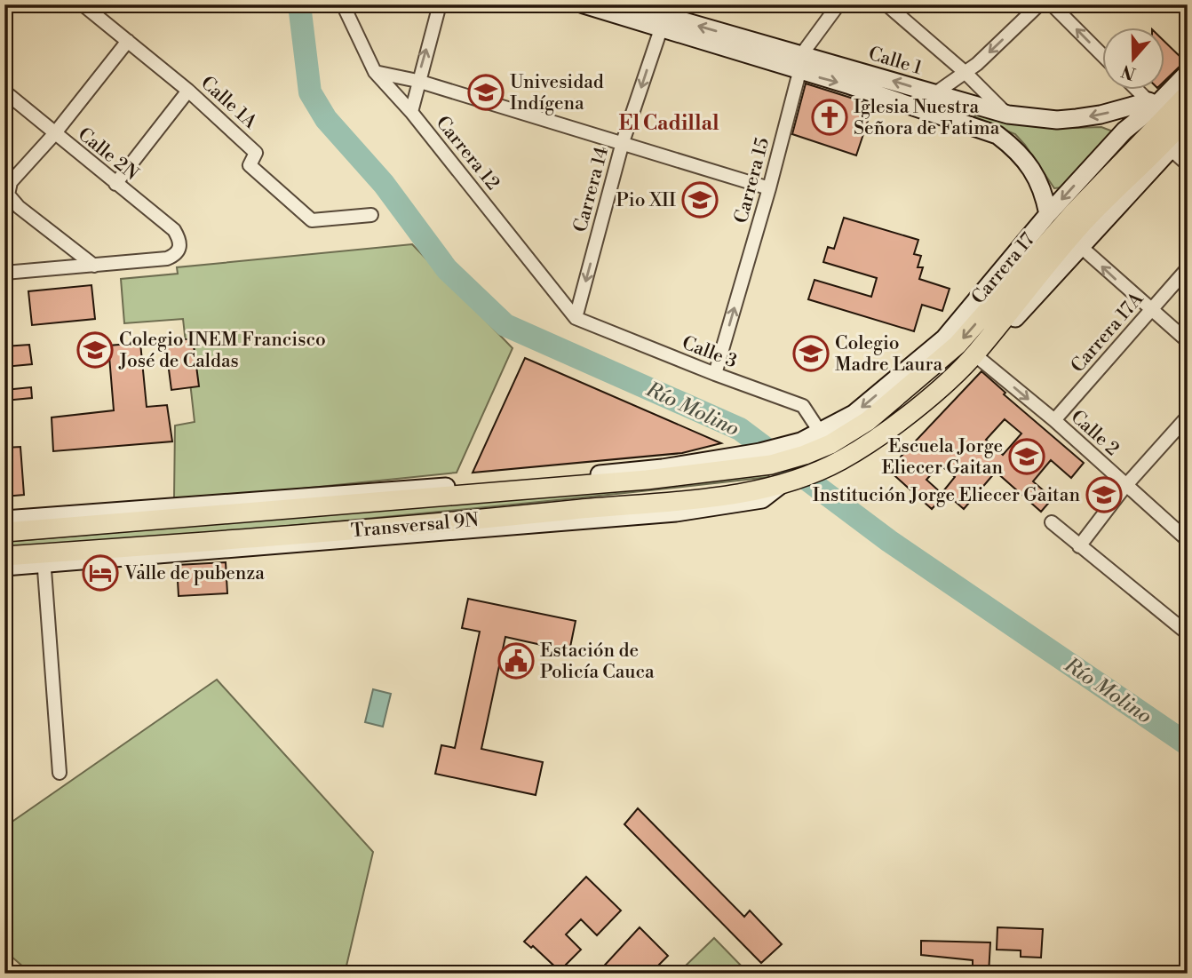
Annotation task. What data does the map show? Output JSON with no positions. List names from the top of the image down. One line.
{"streets":{"main road":["Calle 1","Carrera 17","Transversal 9N"],"street":["Calle 1A","Carrera 12","Calle 2N","Carrera 15","Carrera 14","Carrera 17A","Calle 3","Calle 2"]},"crossings":[["Calle 1","Carrera 15"],["Calle 1","Carrera 14"],["Calle 1","Carrera 17"],["Carrera 12","Carrera 14"],["Carrera 12","Calle 3"],["Carrera 15","Calle 3"],["Carrera 14","Calle 3"],["Carrera 17","Calle 3"],["Carrera 17","Calle 2"],["Carrera 17","Transversal 9N"],["Carrera 17A","Calle 2"]],"one_way":["Carrera 15","Carrera 14","Calle 2"],"districts":["El Cadillal"],"water":["Río Molino"],"places":{"school or university":["Univesidad Indígena","Pio XII","Colegio INEM Francisco José de Caldas","Colegio Madre Laura","Escuela Jorge Eliecer Gaitan","Institución Jorge Eliecer Gaitan"],"church":["Iglesia Nuestra Señora de Fatima"],"hotel":["Valle de pubenza"],"public building":["Estación de Policía Cauca"]},"north":"bottom"}
